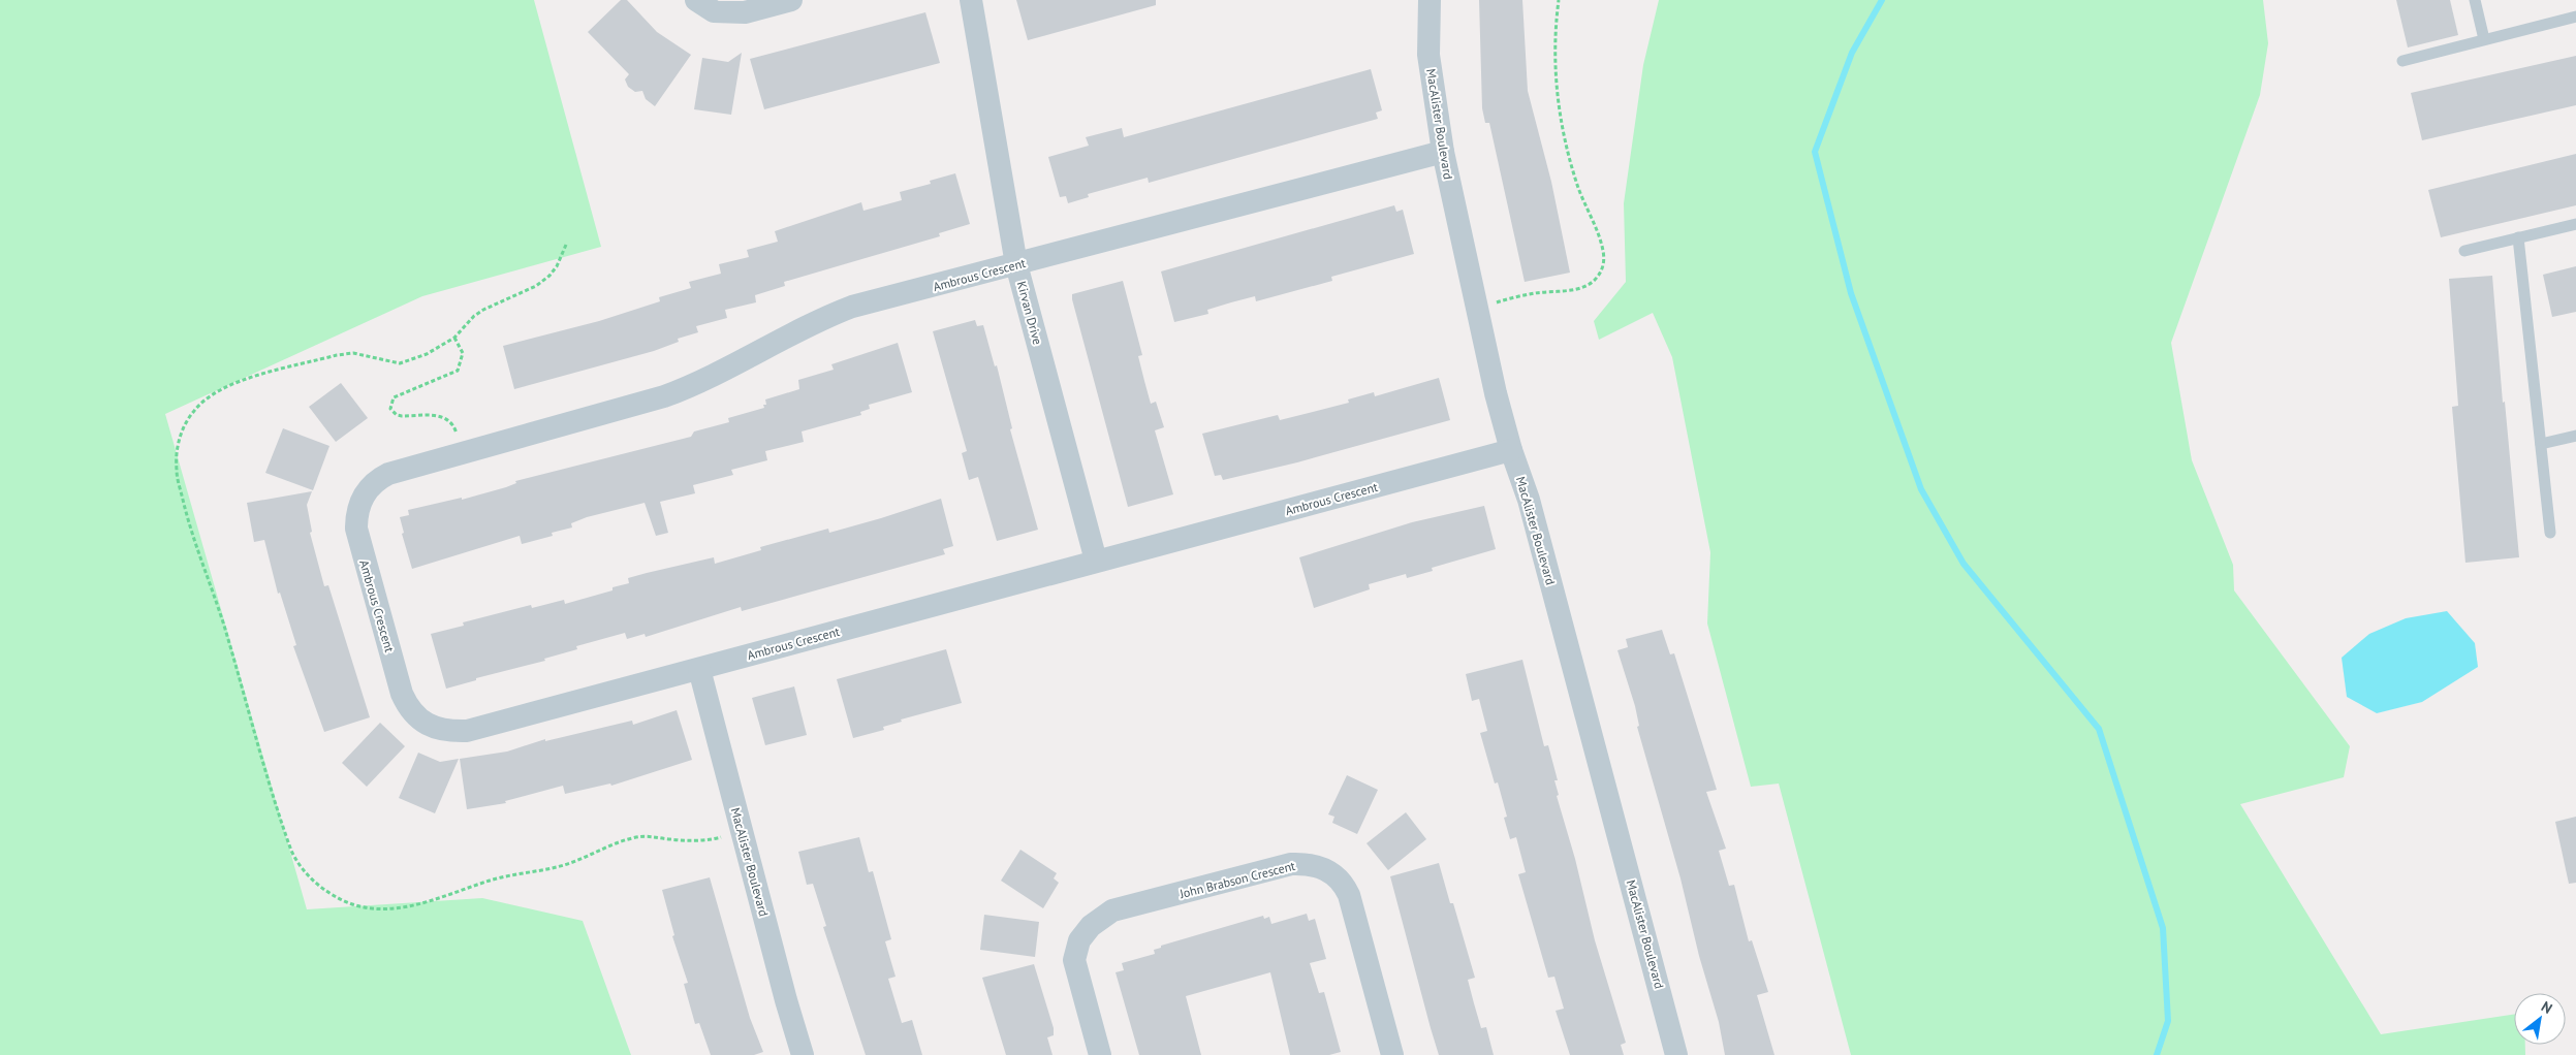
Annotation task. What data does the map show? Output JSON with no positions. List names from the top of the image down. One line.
{"streets":{"street":["MacAlister Boulevard","Ambrous Crescent","Kirvan Drive","John Brabson Crescent"]},"crossings":[["MacAlister Boulevard","Ambrous Crescent"],["Ambrous Crescent","Kirvan Drive"]],"north":"top right"}
